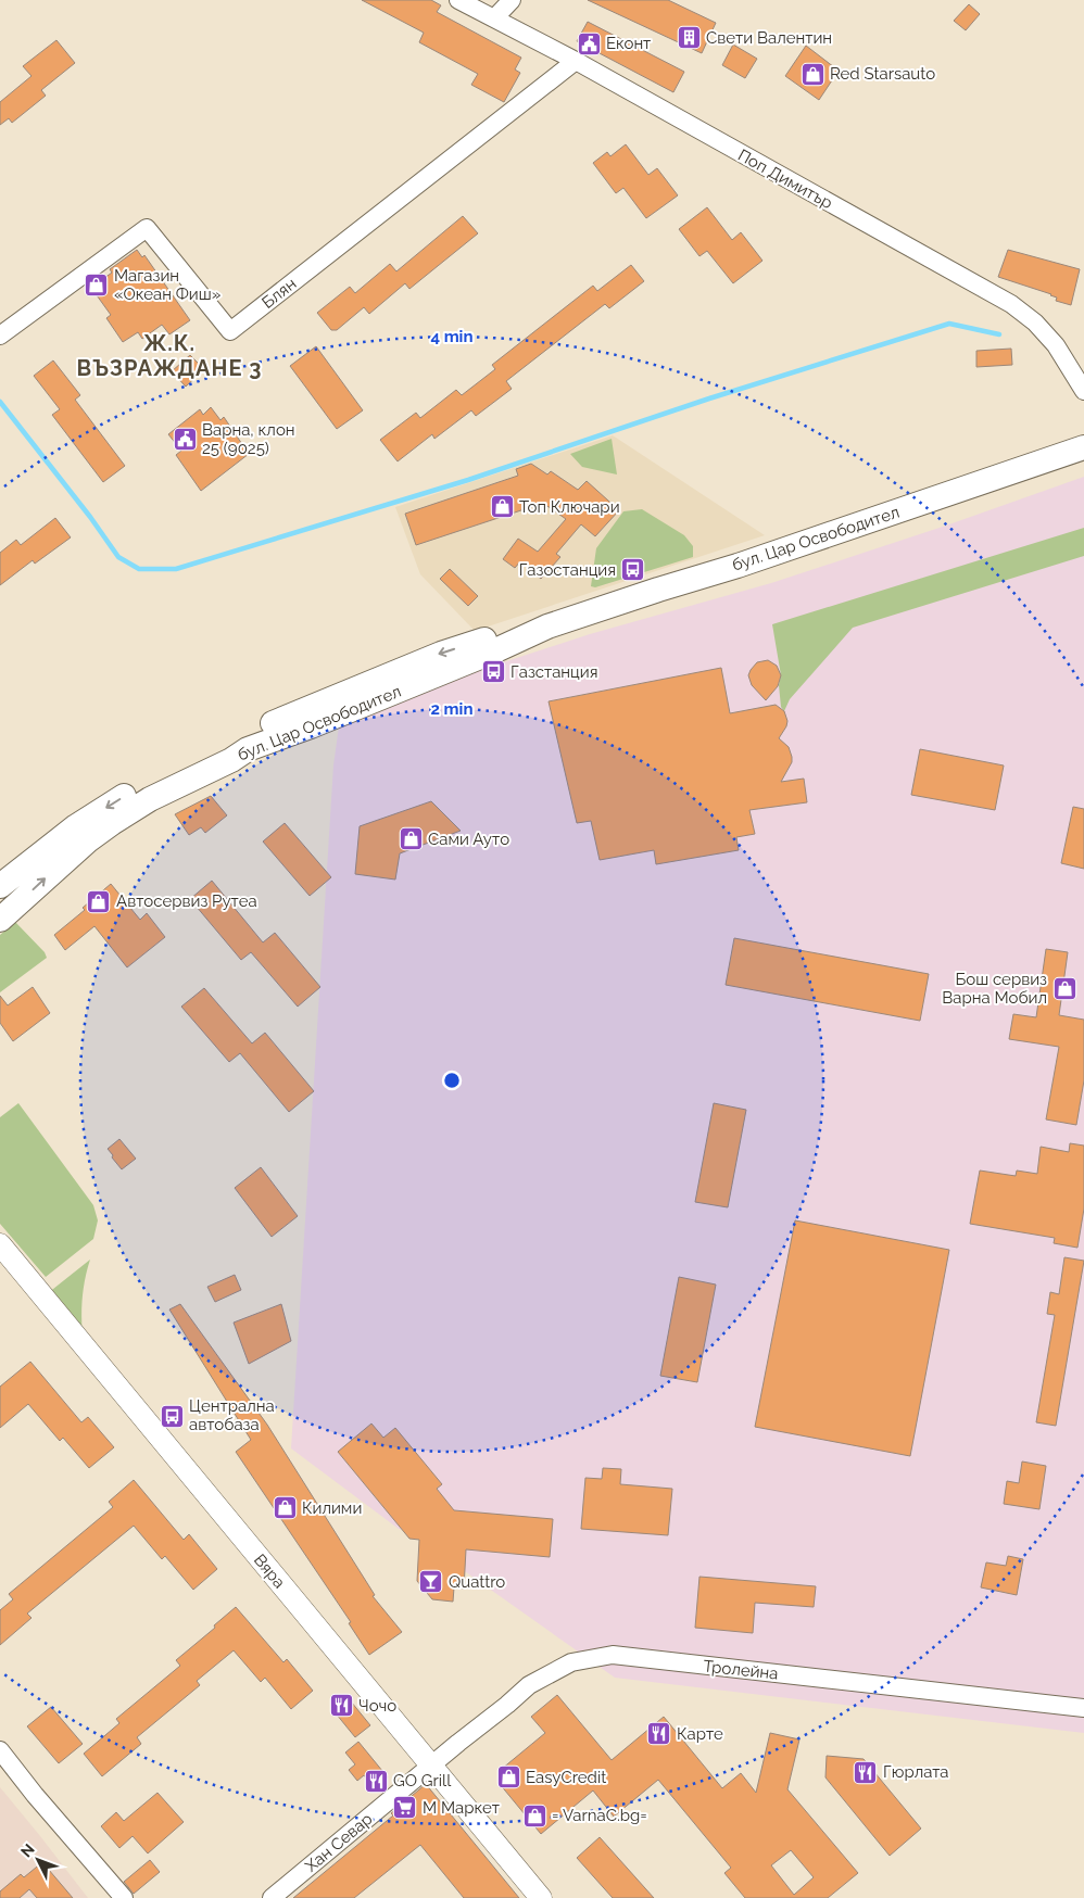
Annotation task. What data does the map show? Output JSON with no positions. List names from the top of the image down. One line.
{"streets":{"main road":["бул. Цар Освободител"],"street":["Поп Димитър","Блян","Вяра","Тролейна","Хан Севар"]},"crossings":[["Поп Димитър","Блян"],["Вяра","Тролейна"],["Вяра","Хан Севар"],["Тролейна","Хан Севар"]],"districts":["Ж.К. ВЪЗРАЖДАНЕ 3"],"places":{"building":["Свети Валентин"],"public building":["Еконт","Варна, клон 25 (9025)"],"shop":["Red Starsauto","Магазин «Океан Фиш»","Топ Ключари","Сами Ауто","Автосервиз Рутеа","Бош сервиз Варна Мобил","Килими","EasyCredit","= VarnaC.bg="],"bus stop":["Газoстанция","Газстанция","Централна автобаза"],"bar":["Quattro"],"restaurant":["Чочо","Карте","Гюрлата","GO Grill"],"supermarket":["М Маркет"]},"north":"top left","rings":["4 min","2 min"]}
